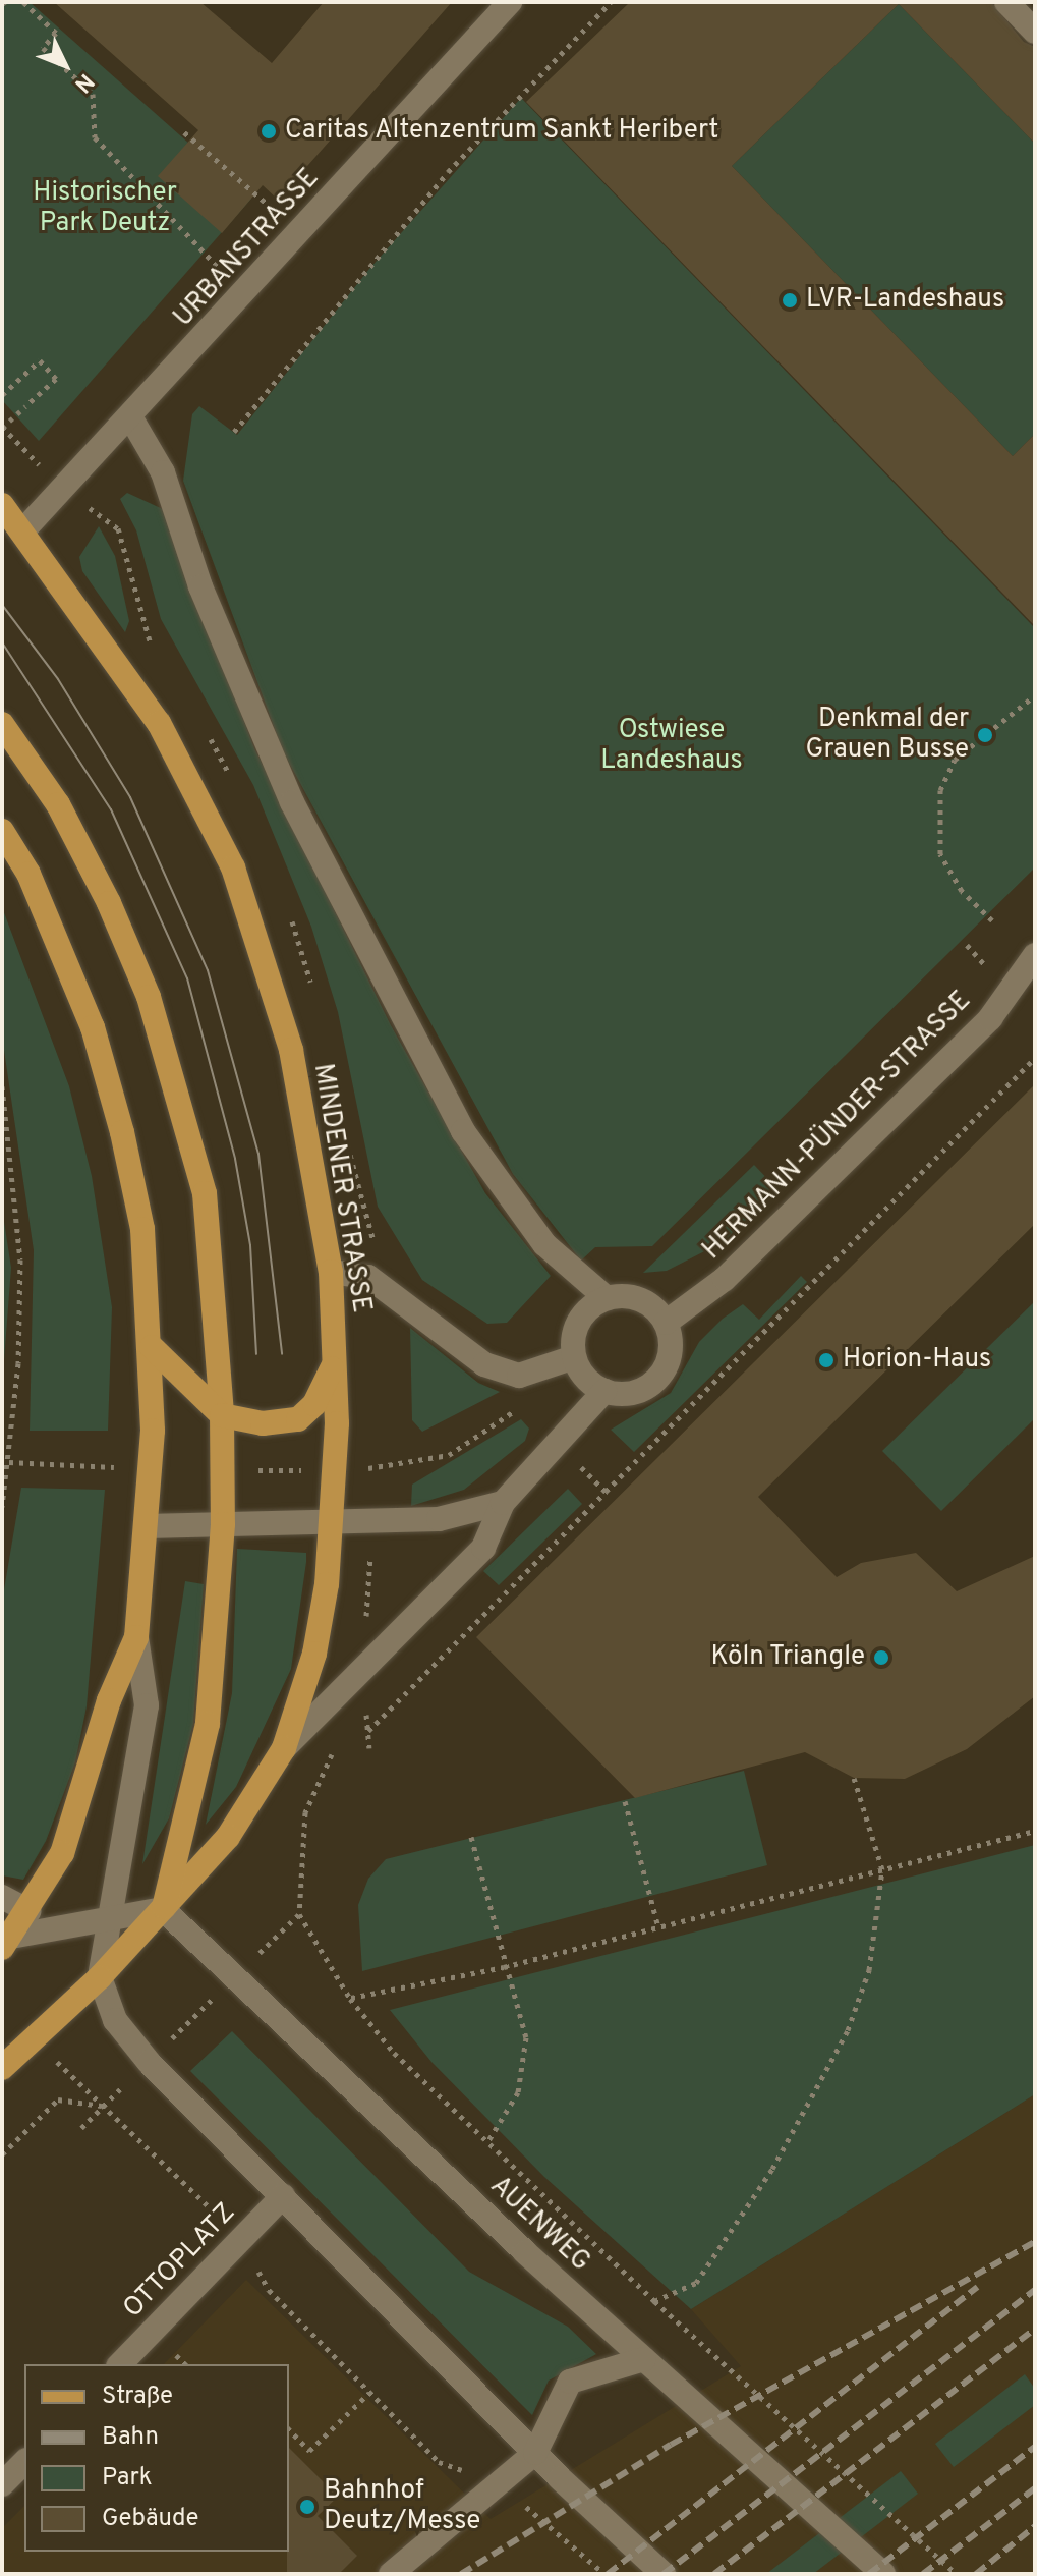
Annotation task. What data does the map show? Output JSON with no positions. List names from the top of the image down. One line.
{"streets":{"main road":["MINDENER STRASSE"],"street":["URBANSTRASSE","HERMANN-PÜNDER-STRASSE","AUENWEG","OTTOPLATZ"]},"crossings":[["URBANSTRASSE","MINDENER STRASSE"],["MINDENER STRASSE","AUENWEG"]],"parks":["Historischer Park Deutz","Ostwiese Landeshaus"],"places":["Caritas Altenzentrum Sankt Heribert","LVR-Landeshaus","Denkmal der Grauen Busse","Horion-Haus","Köln Triangle","Bahnhof Deutz/Messe"],"legend":["Straße","Bahn","Park","Gebäude"],"north":"bottom right"}
